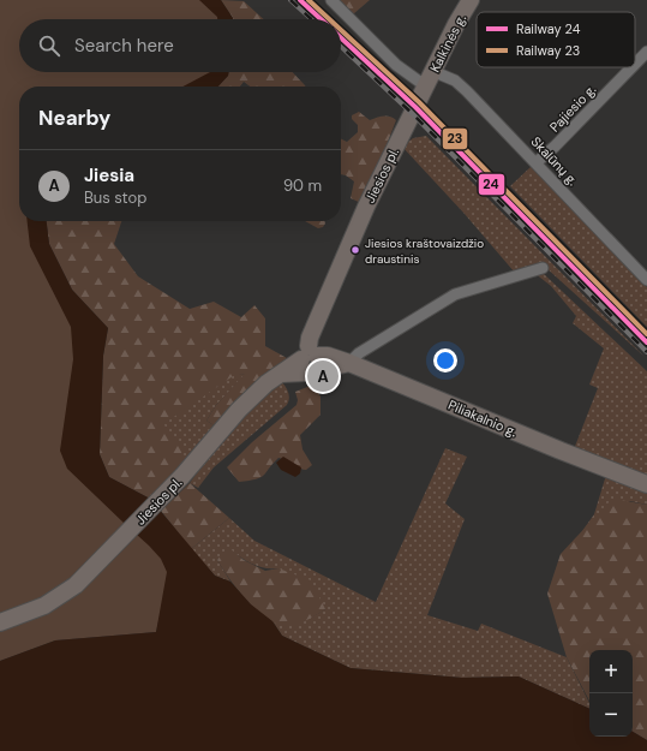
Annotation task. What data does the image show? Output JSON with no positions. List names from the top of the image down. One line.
{"streets":{"main road":["Kalkinės g.","Jiesios pl.","Piliakalnio g."],"street":["Pajiesio g.","Skalūnų g."]},"crossings":[["Kalkinės g.","Skalūnų g."],["Kalkinės g.","Jiesios pl."],["Pajiesio g.","Skalūnų g."],["Jiesios pl.","Piliakalnio g."]],"places":["Jiesios kraštovaizdžio draustinis"],"lines":["rail line 24","rail line 23"],"legend":["Railway 24","Railway 23"],"page":{"search":"Search here","heading":"Nearby","list":[{"mark":"A","name":"Jiesia","note":"Bus stop","value":"90 m"}],"pins":"A","map_buttons":["+","−"]}}
